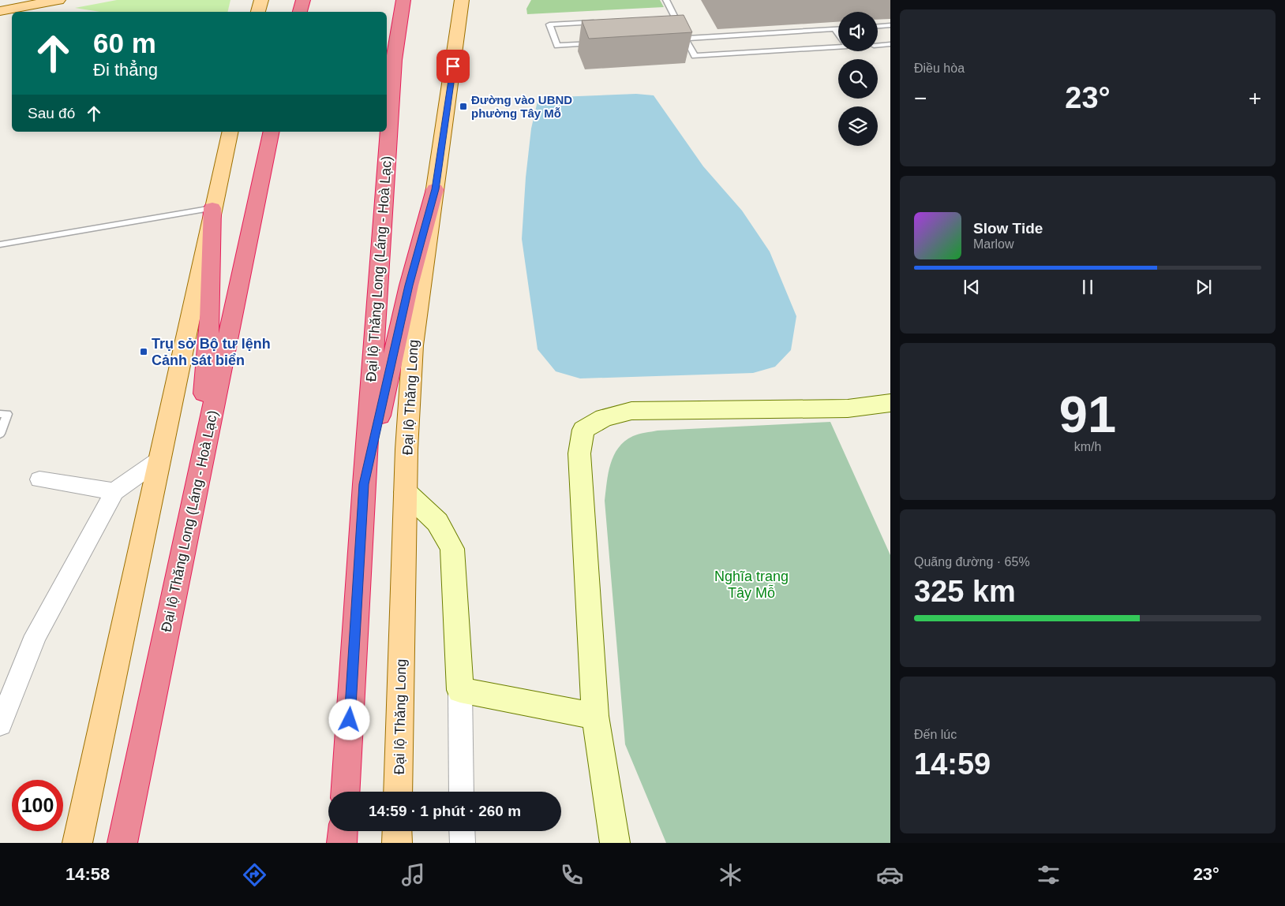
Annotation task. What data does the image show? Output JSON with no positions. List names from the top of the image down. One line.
{"streets":{"highway":["Đại lộ Thăng Long (Láng - Hoà Lạc)"],"main road":["Đại lộ Thăng Long"]},"parks":["Nghĩa trang Tây Mỗ"],"places":{"transit":["Đường vào UBND phường Tây Mỗ","Trụ sở Bộ tư lệnh Cảnh sát biển"]},"page":{"tile":["Điều hòa",["91","km/h"],["Quãng đường · 65%","325 km"],["Đến lúc","14:59"]],"turn":["60 m","Đi thẳng"],"heat":["−","23°","+"],"then":"Sau đó","song":["Slow Tide","Marlow"],"limit":"100","trip":"14:59 · 1 phút · 260 m","tabs":["14:58","23°"]}}
